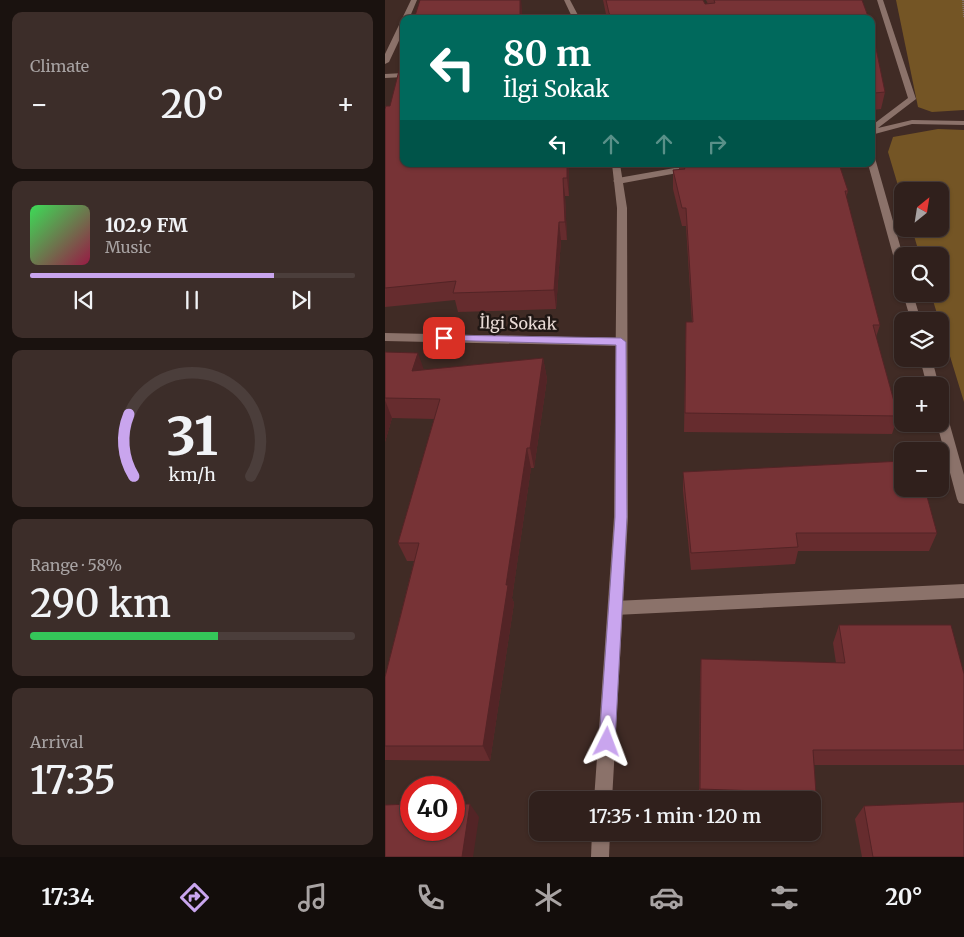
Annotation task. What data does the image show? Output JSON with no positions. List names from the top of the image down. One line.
{"streets":{"street":["İlgi Sokak"]},"north":"top right","page":{"tile":["Climate",["Range · 58%","290 km"],["Arrival","17:35"]],"turn":["80 m","İlgi Sokak"],"heat":["−","20°","+"],"map_buttons":["+","−"],"song":["102.9 FM","Music"],"limit":"40","trip":"17:35 · 1 min · 120 m","tabs":["17:34","20°"],"gauge":["31","km/h"]}}
